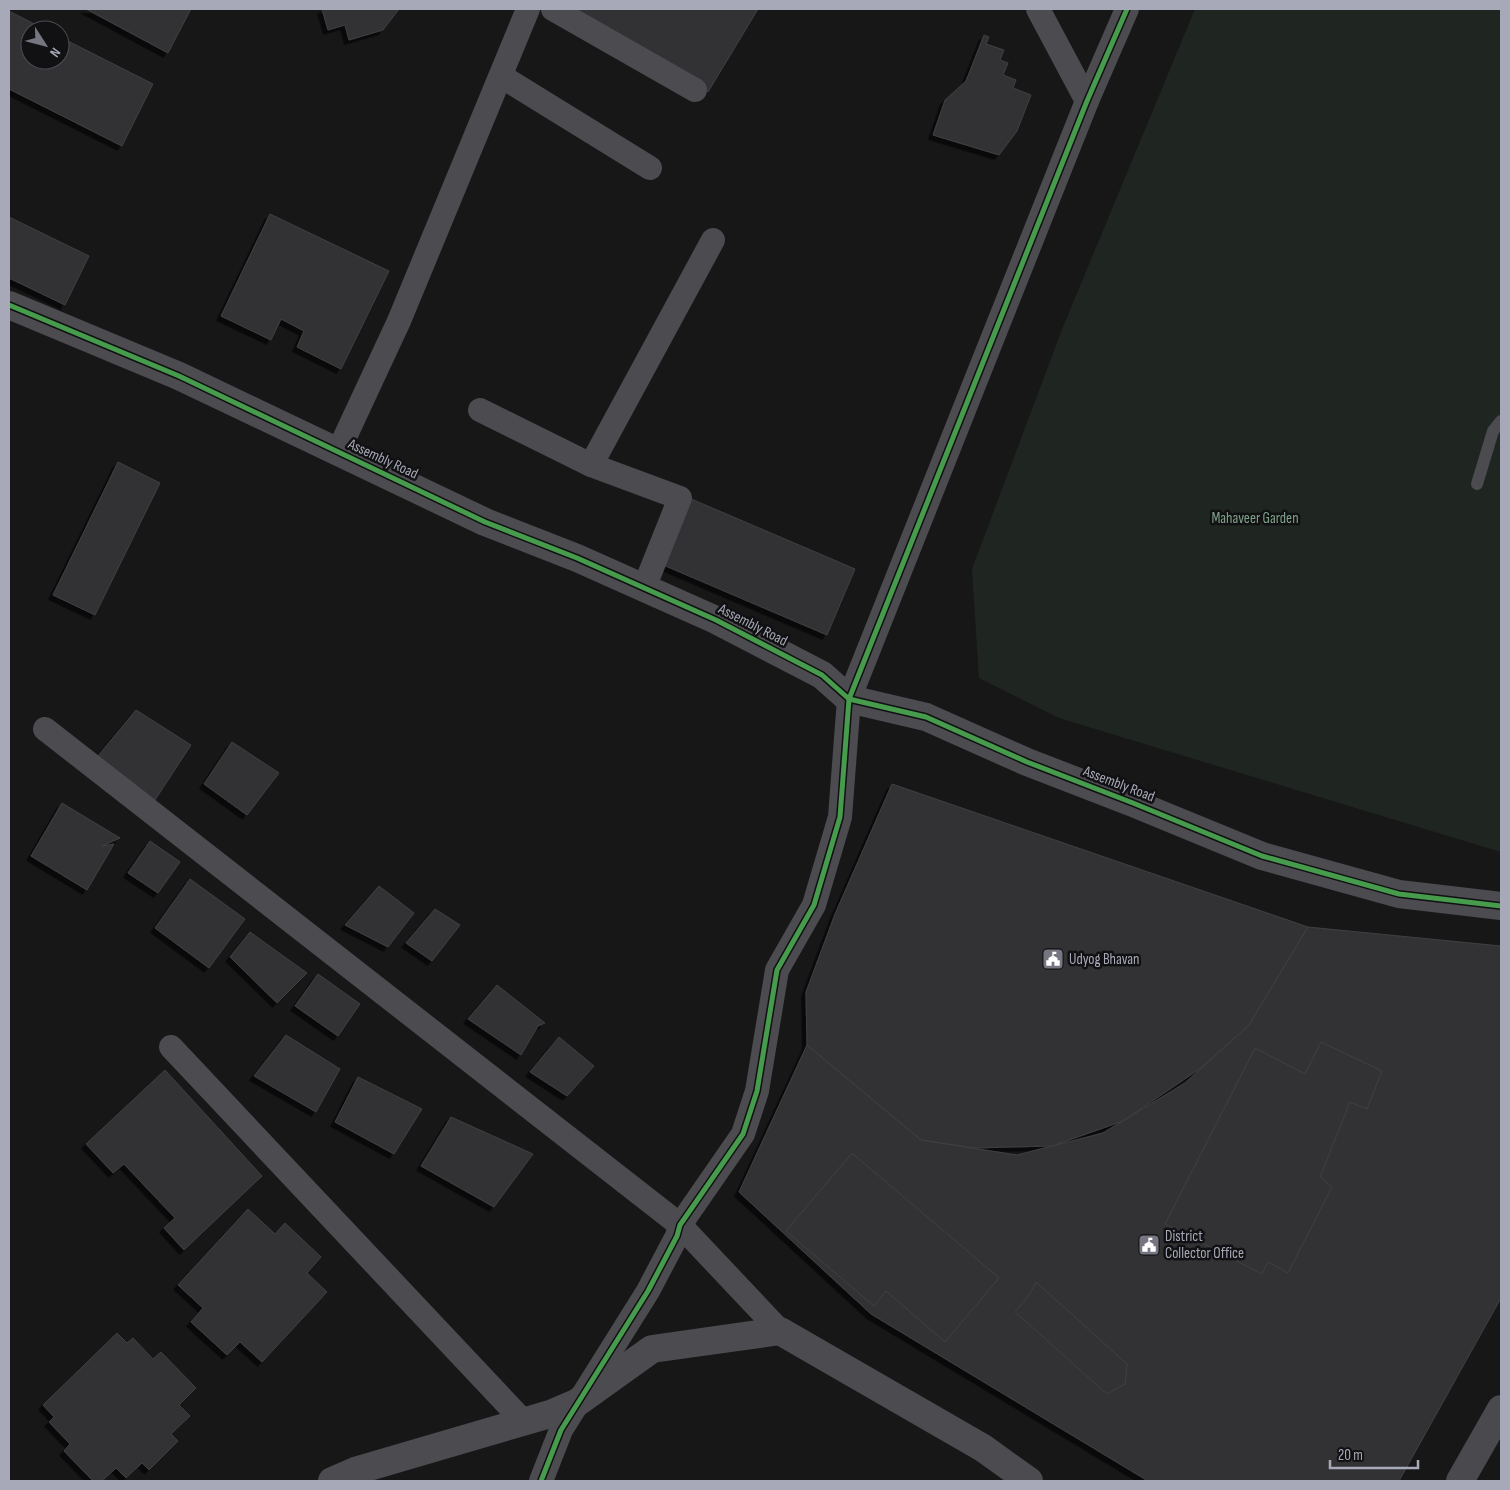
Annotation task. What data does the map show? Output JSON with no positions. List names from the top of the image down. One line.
{"streets":{"street":["Assembly Road"]},"parks":["Mahaveer Garden"],"places":{"public building":["Udyog Bhavan","District Collector Office"]},"scale_bar":"20 m","north":"bottom right"}
